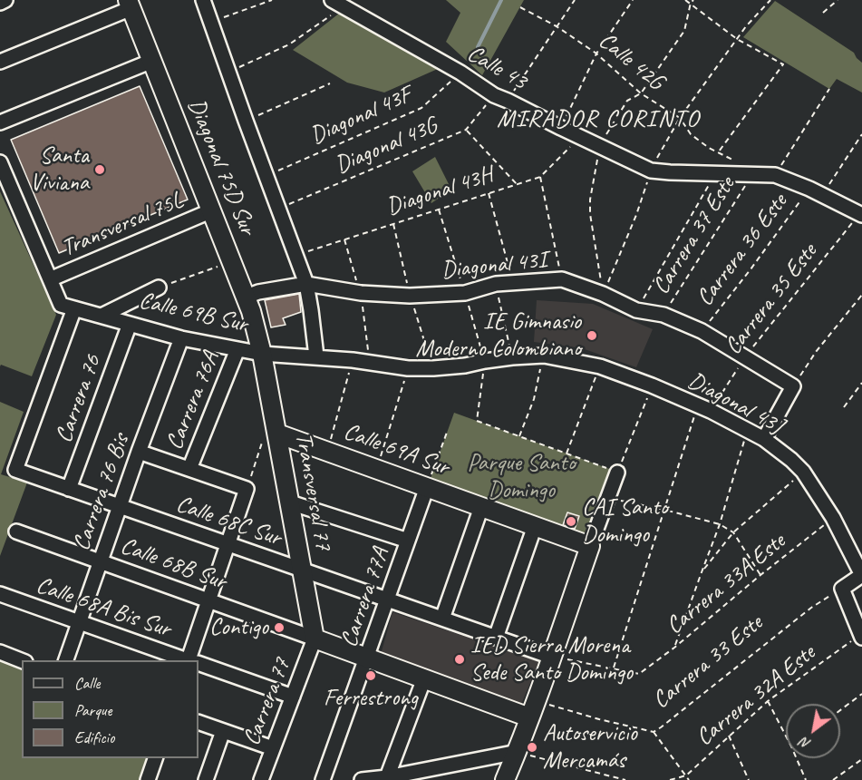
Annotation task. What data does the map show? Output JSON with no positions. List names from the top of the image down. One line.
{"streets":{"street":["Calle 43","Diagonal 75D Sur","Transversal 75L","Diagonal 43I","Calle 69B Sur","Carrera 76","Carrera 76A","Diagonal 43J","Calle 69A Sur","Transversal 77","Carrera 76 Bis","Calle 68C Sur","Calle 68B Sur","Carrera 77A","Calle 68A Bis Sur","Carrera 77"],"path":["Calle 42G","Diagonal 43F","Diagonal 43G","Diagonal 43H","Carrera 37 Este","Carrera 36 Este","Carrera 35 Este","Carrera 33A Este","Carrera 33 Este","Carrera 32A Este"]},"crossings":[["Calle 43","Diagonal 43F"],["Calle 43","Diagonal 43G"],["Calle 43","Diagonal 43H"],["Calle 43","Carrera 37 Este"],["Calle 43","Carrera 36 Este"],["Calle 43","Carrera 35 Este"],["Diagonal 75D Sur","Transversal 75L"],["Diagonal 75D Sur","Calle 69B Sur"],["Diagonal 75D Sur","Transversal 77"],["Transversal 75L","Calle 69B Sur"],["Carrera 37 Este","Diagonal 43I"],["Carrera 36 Este","Diagonal 43I"],["Diagonal 43I","Carrera 35 Este"],["Carrera 35 Este","Diagonal 43J"],["Carrera 35 Este","Carrera 33A Este"],["Calle 69B Sur","Carrera 76"],["Calle 69B Sur","Carrera 76A"],["Calle 69B Sur","Diagonal 43J"],["Calle 69B Sur","Transversal 77"],["Calle 69B Sur","Carrera 76 Bis"],["Calle 69B Sur","Calle 68C Sur"],["Carrera 76","Calle 68C Sur"],["Diagonal 43J","Carrera 33A Este"],["Calle 69A Sur","Transversal 77"],["Calle 69A Sur","Carrera 77A"],["Transversal 77","Calle 68C Sur"],["Transversal 77","Calle 68B Sur"],["Transversal 77","Carrera 77"],["Carrera 76 Bis","Calle 68C Sur"],["Carrera 76 Bis","Calle 68B Sur"],["Carrera 76 Bis","Calle 68A Bis Sur"],["Calle 68C Sur","Carrera 77A"],["Calle 68B Sur","Carrera 77"],["Calle 68A Bis Sur","Carrera 77"]],"districts":["MIRADOR CORINTO"],"parks":["Parque Santo Domingo"],"places":["Santa Viviana","IE Gimnasio Moderno Colombiano","CAI Santo Domingo","Contigo","IED Sierra Morena Sede Santo Domingo","Ferrestrong","Autoservicio Mercamás"],"legend":["Calle","Parque","Edificio"],"north":"bottom left"}
